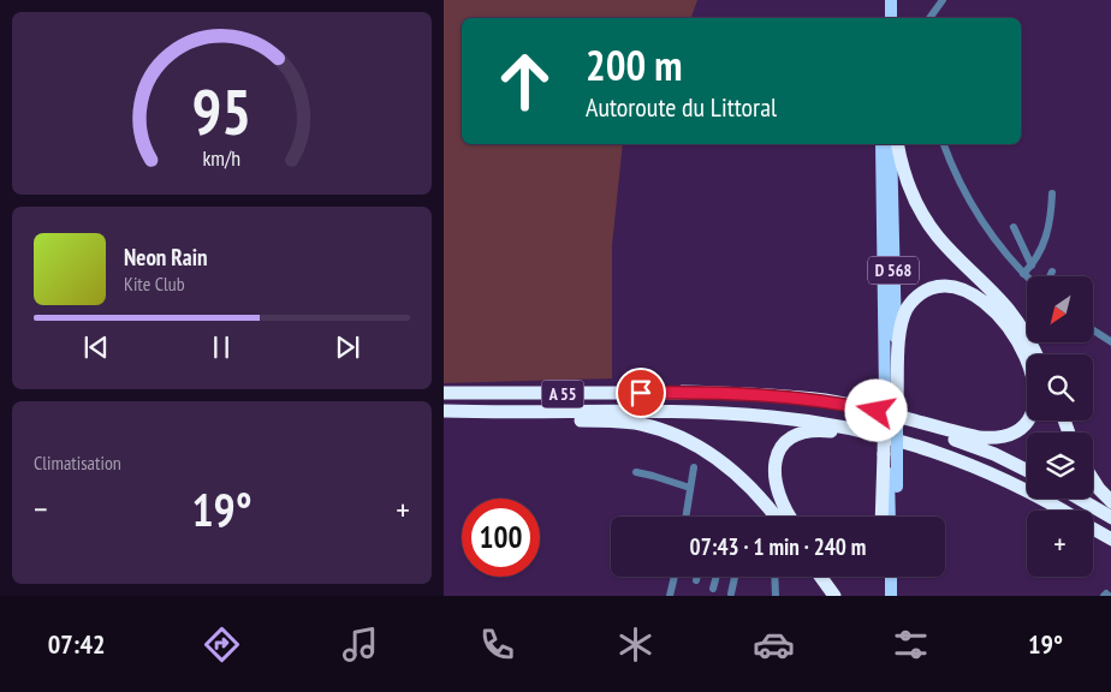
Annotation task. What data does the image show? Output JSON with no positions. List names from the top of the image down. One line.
{"streets":{"highway":["A 55"],"main road":["D 568"]},"north":"bottom left","page":{"turn":["200 m","Autoroute du Littoral"],"song":["Neon Rain","Kite Club"],"map_buttons":"+","tile":"Climatisation","heat":["−","19°","+"],"limit":"100","trip":"07:43 · 1 min · 240 m","tabs":["07:42","19°"],"gauge":["95","km/h"]}}
